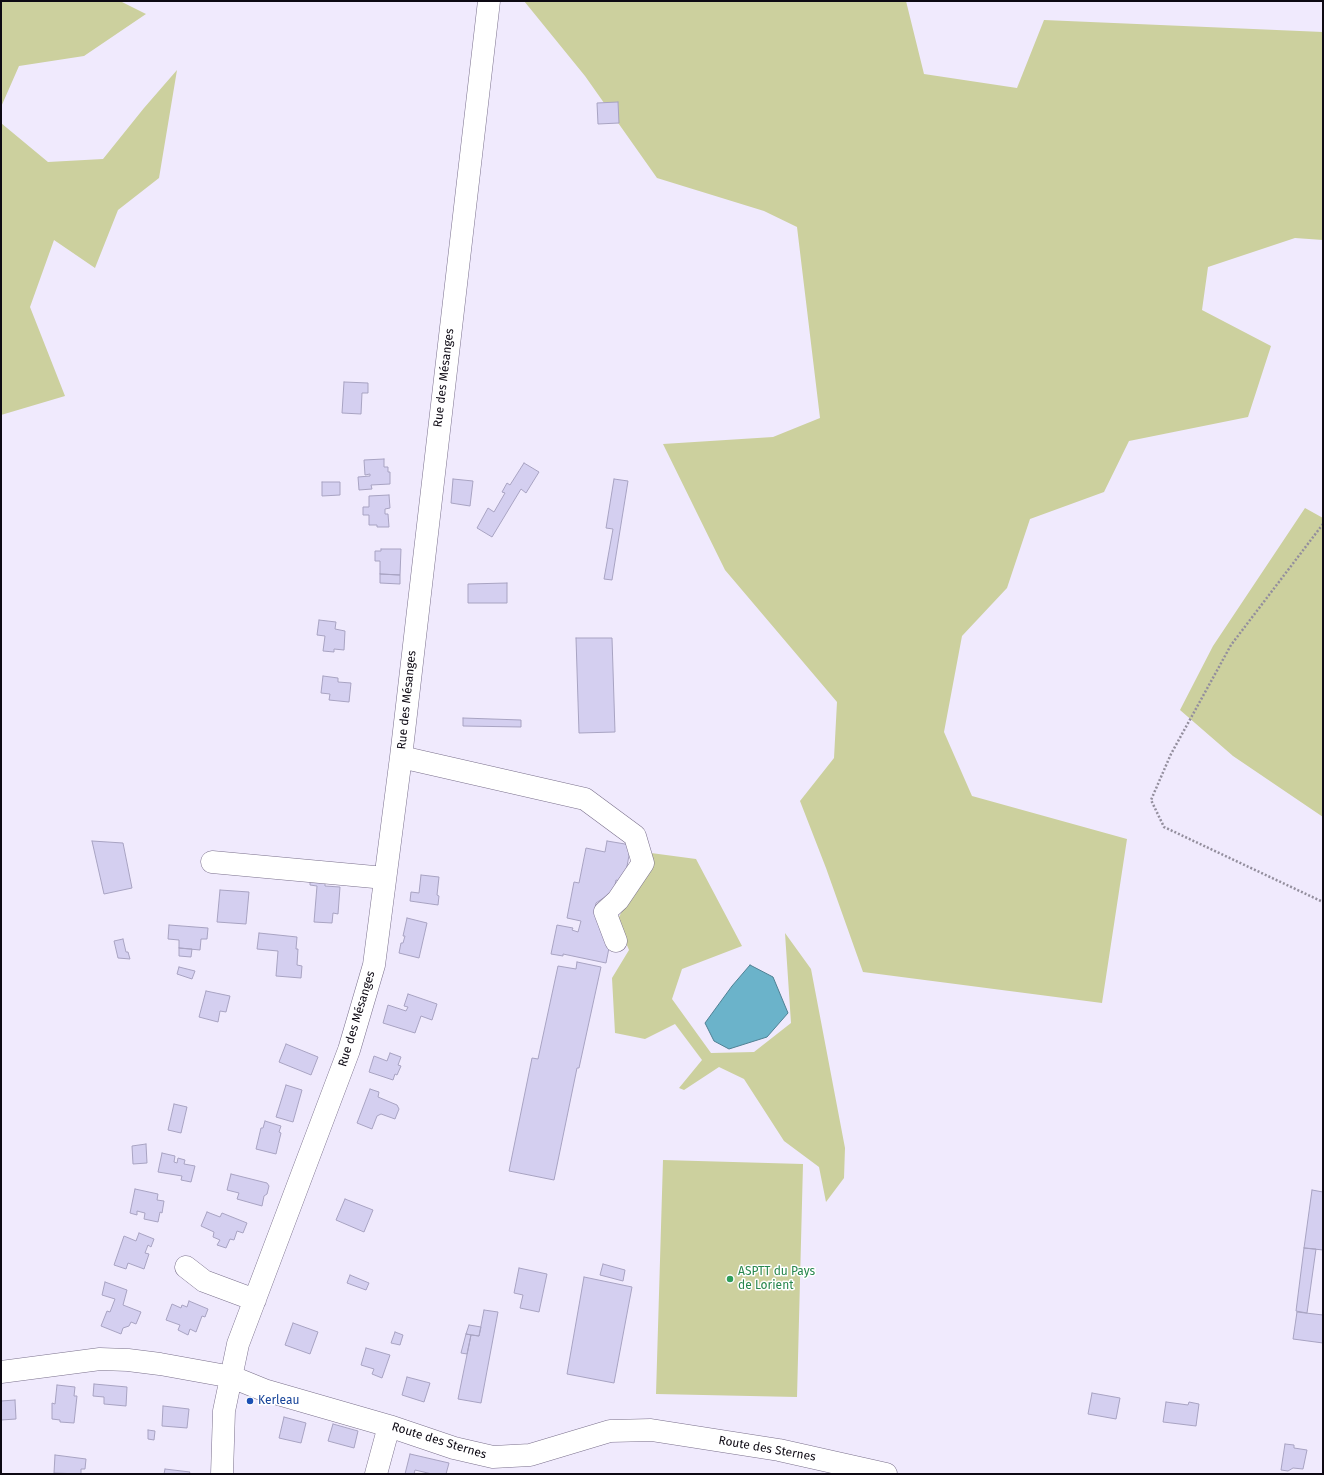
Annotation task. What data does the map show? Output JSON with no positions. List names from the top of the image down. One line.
{"streets":{"street":["Rue des Mésanges","Route des Sternes"]},"crossings":[["Rue des Mésanges","Route des Sternes"]],"places":["ASPTT du Pays de Lorient","Kerleau"]}
